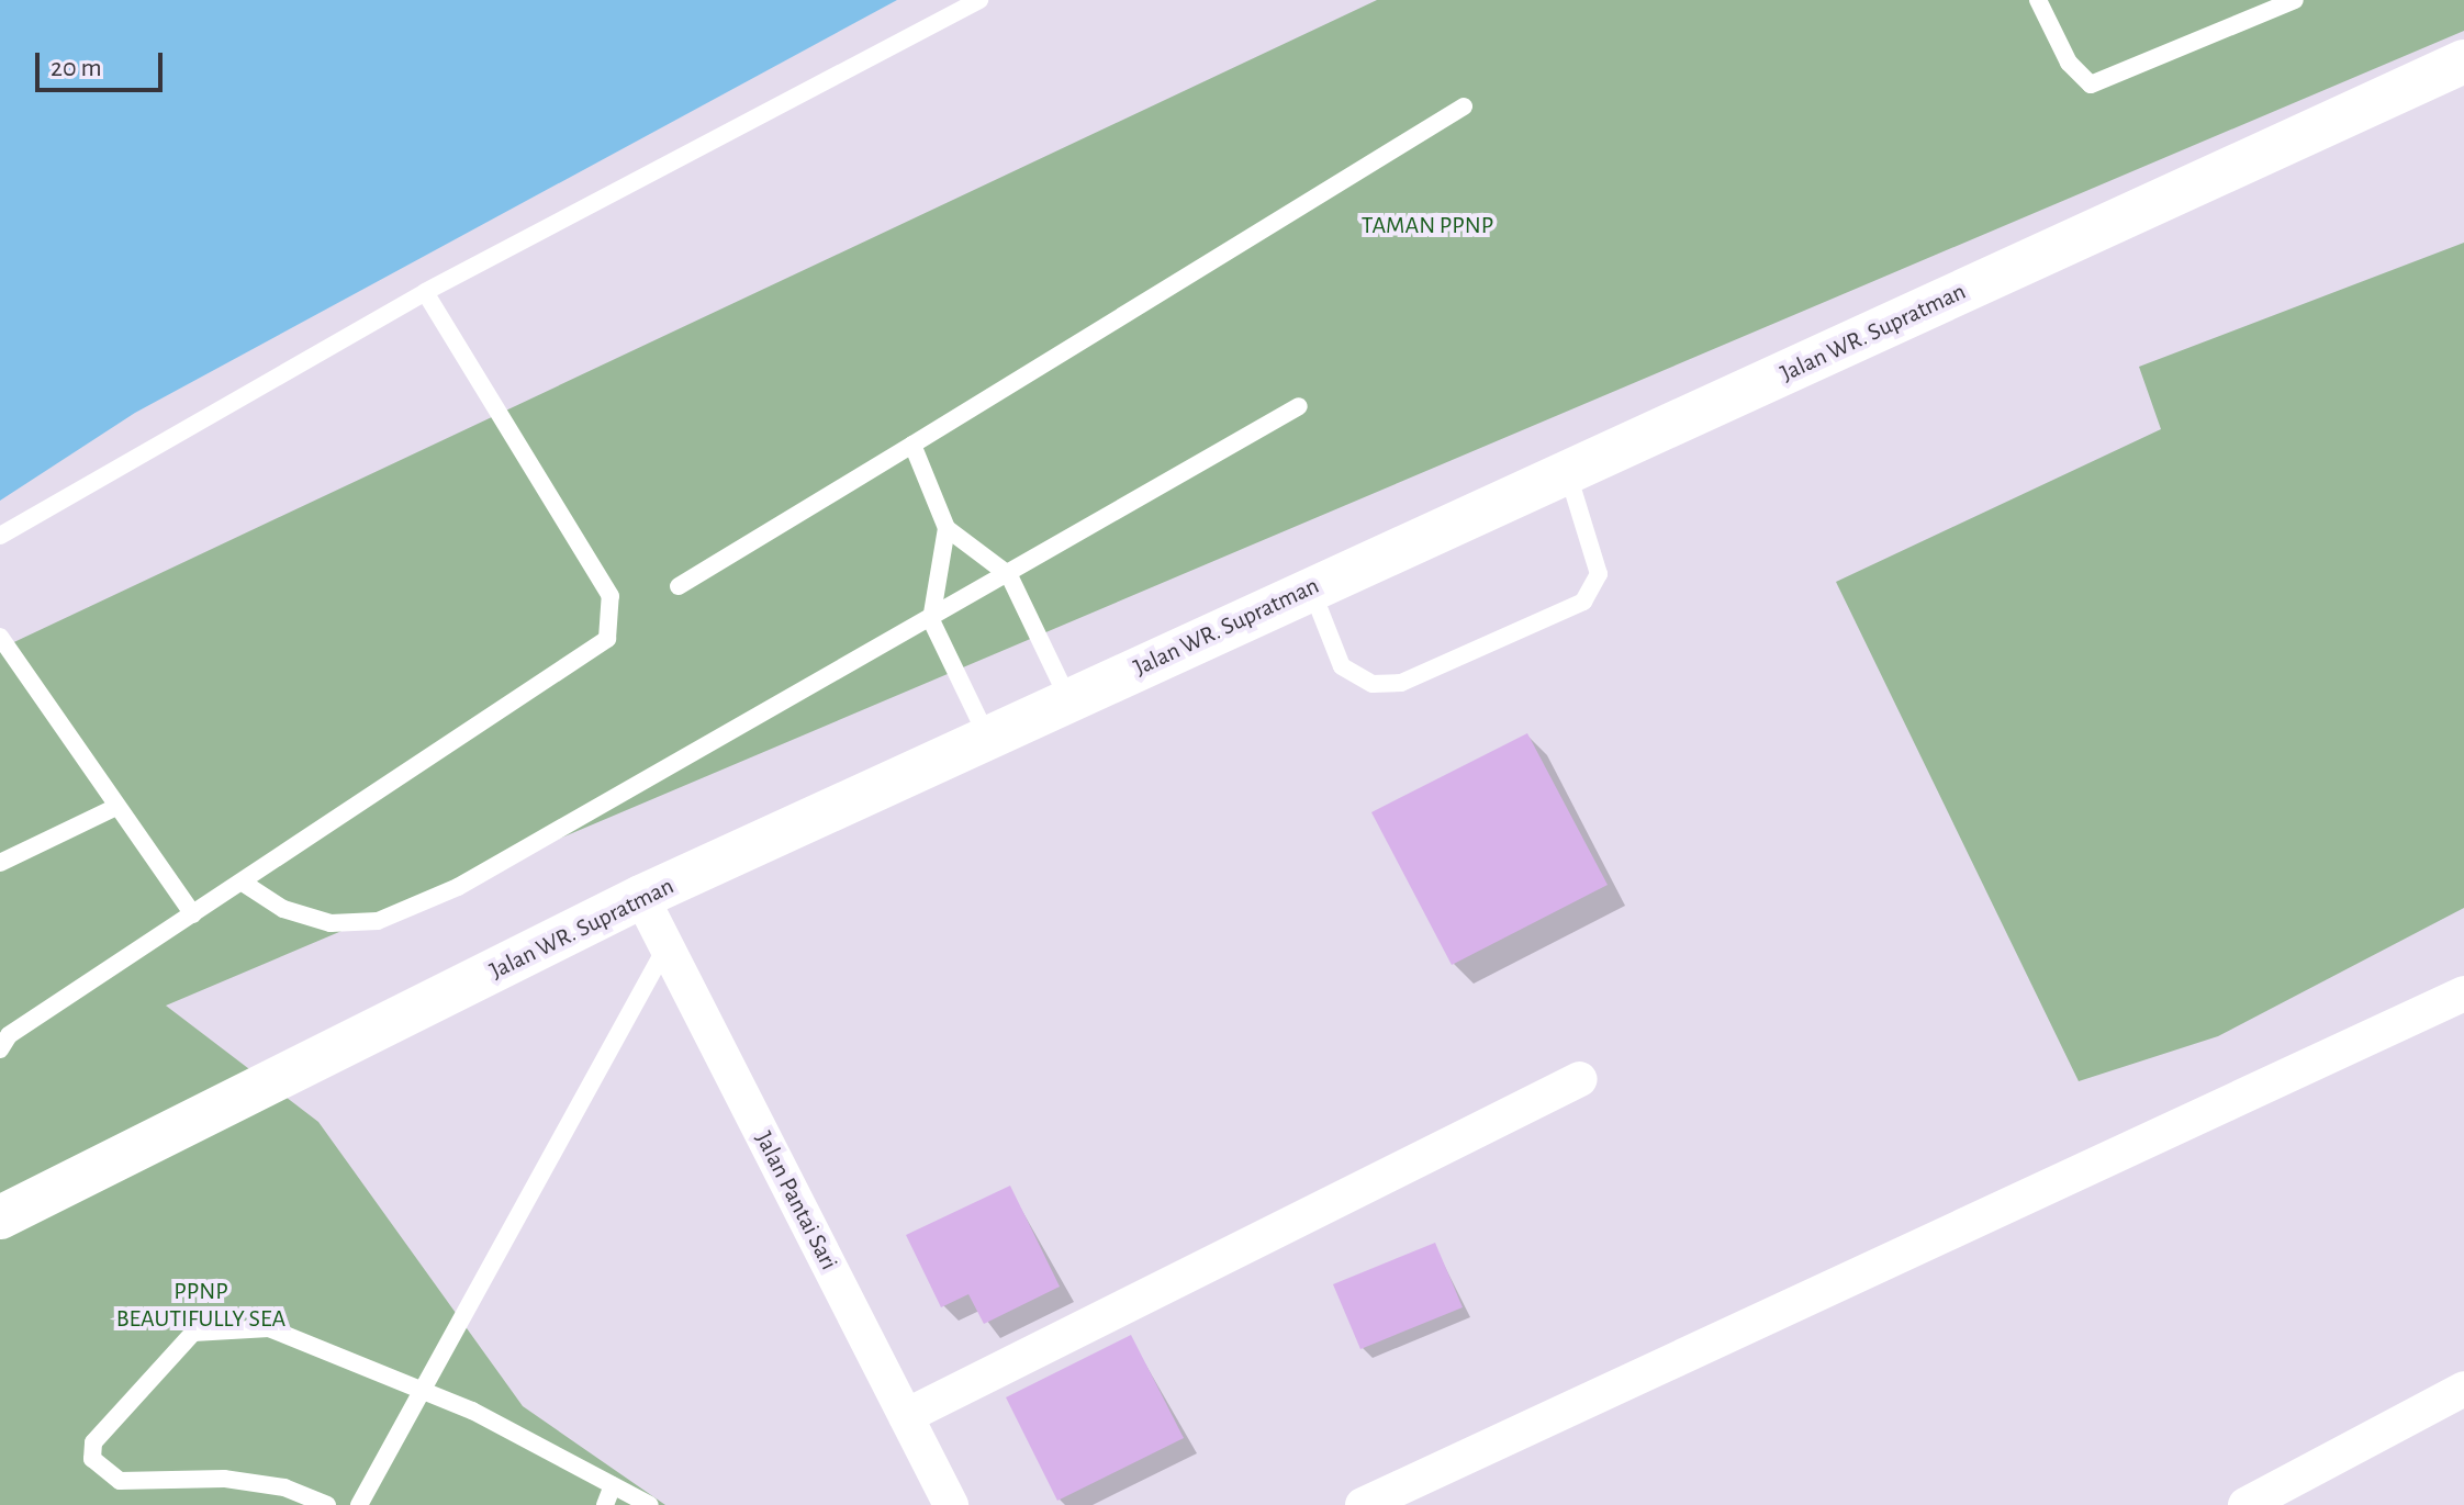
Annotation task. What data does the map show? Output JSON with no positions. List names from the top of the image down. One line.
{"streets":{"street":["Jalan WR. Supratman","Jalan Pantai Sari"]},"crossings":[["Jalan WR. Supratman","Jalan Pantai Sari"]],"parks":["TAMAN PPNP","PPNP BEAUTIFULLY SEA"],"scale_bar":"20 m"}
